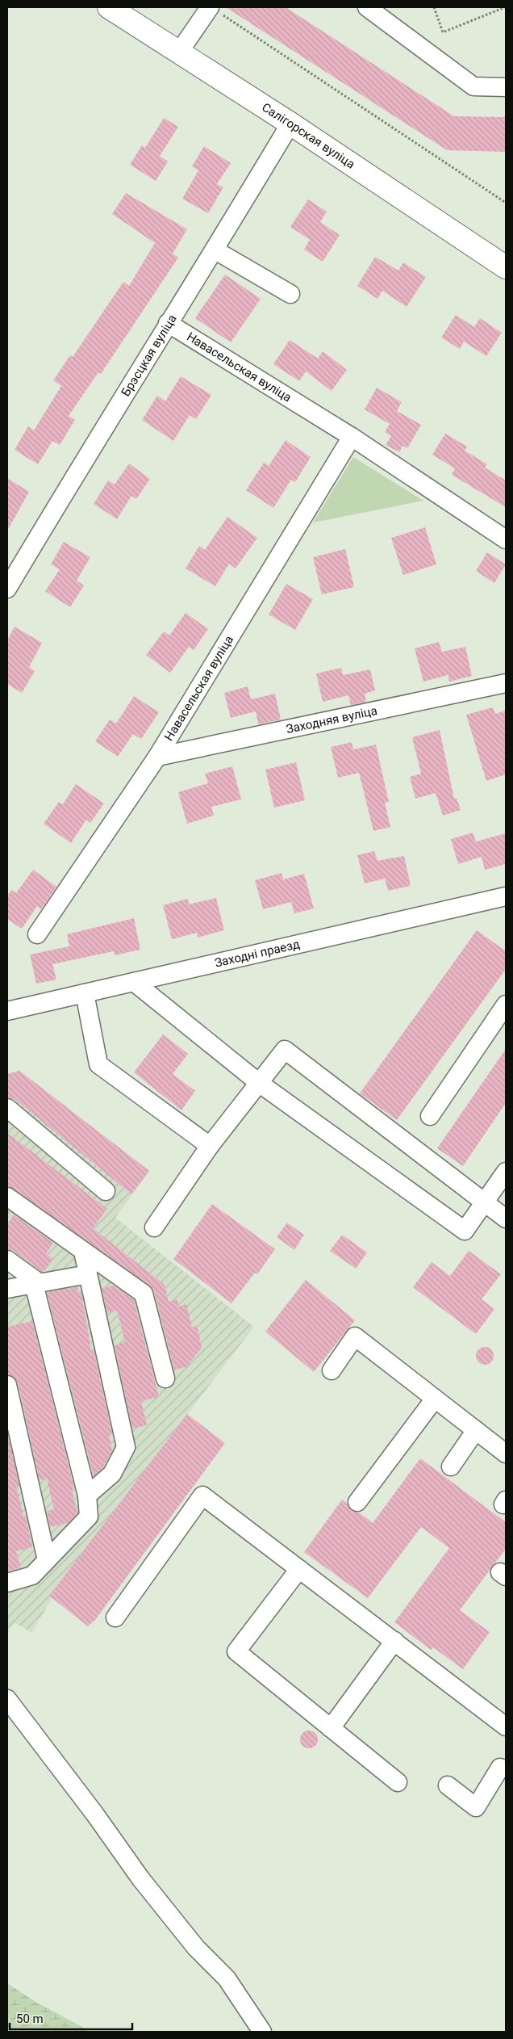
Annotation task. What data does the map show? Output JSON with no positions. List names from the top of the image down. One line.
{"streets":{"main road":["Салігорская вуліца"],"street":["Брэсцкая вуліца","Навасельская вуліца","Заходняя вуліца","Заходні праезд"]},"crossings":[["Салігорская вуліца","Брэсцкая вуліца"],["Брэсцкая вуліца","Навасельская вуліца"],["Навасельская вуліца","Заходняя вуліца"]],"scale_bar":"50 m"}
